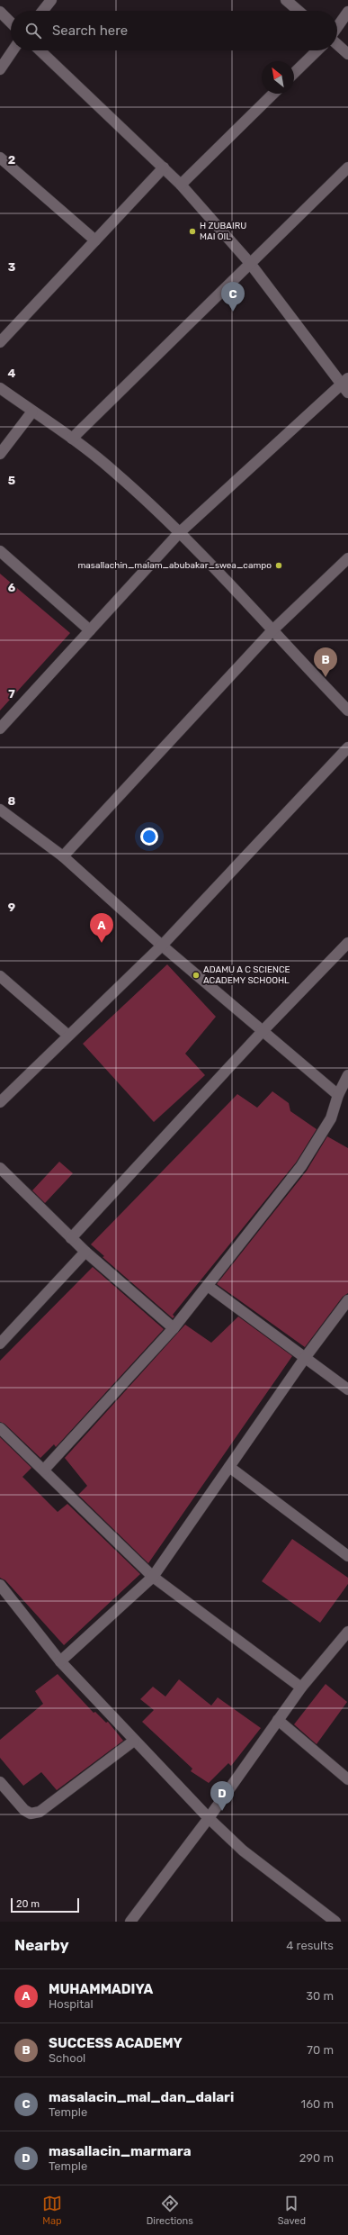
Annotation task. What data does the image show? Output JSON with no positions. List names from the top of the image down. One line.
{"places":["H ZUBAIRU MAI OIL","masallachin_malam_abubakar_swea_campo","ADAMU A C SCIENCE ACADEMY SCHOOHL"],"scale_bar":"20 m","north":"top left","page":{"search":"Search here","pins":["C","B","A","D"],"scale":"20 m","heading":["Nearby","4 results"],"list":[{"mark":"A","name":"MUHAMMADIYA","note":"Hospital","value":"30 m"},{"mark":"B","name":"SUCCESS ACADEMY","note":"School","value":"70 m"},{"mark":"C","name":"masalacin_mal_dan_dalari","note":"Temple","value":"160 m"},{"mark":"D","name":"masallacin_marmara","note":"Temple","value":"290 m"}],"nav":["Map","Directions","Saved"]},"grid":{"rows":["2","3","4","5","6","7","8","9"]}}
